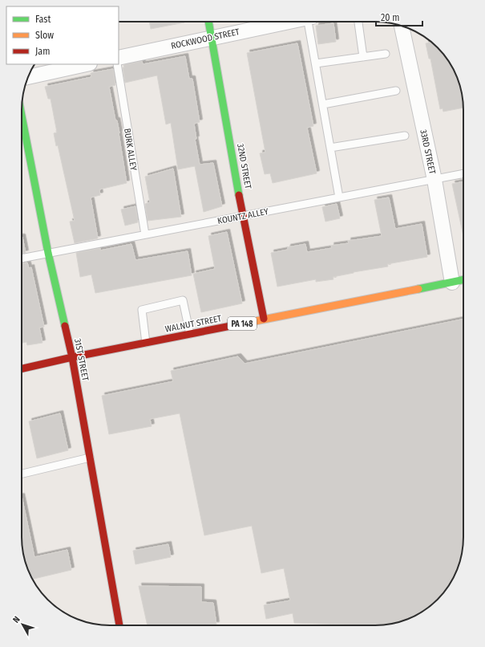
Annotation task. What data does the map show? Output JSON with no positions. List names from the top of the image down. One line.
{"streets":{"street":["ROCKWOOD STREET","33RD STREET","32ND STREET","WALNUT STREET","PA 148","31ST STREET"],"lane":["BURK ALLEY","KOUNTZ ALLEY"]},"crossings":[["ROCKWOOD STREET","32ND STREET"],["BURK ALLEY","KOUNTZ ALLEY"],["33RD STREET","KOUNTZ ALLEY"],["33RD STREET","WALNUT STREET"],["32ND STREET","KOUNTZ ALLEY"],["32ND STREET","WALNUT STREET"],["KOUNTZ ALLEY","31ST STREET"],["WALNUT STREET","31ST STREET"]],"legend":["Fast","Slow","Jam"],"scale_bar":"20 m","north":"top left"}
